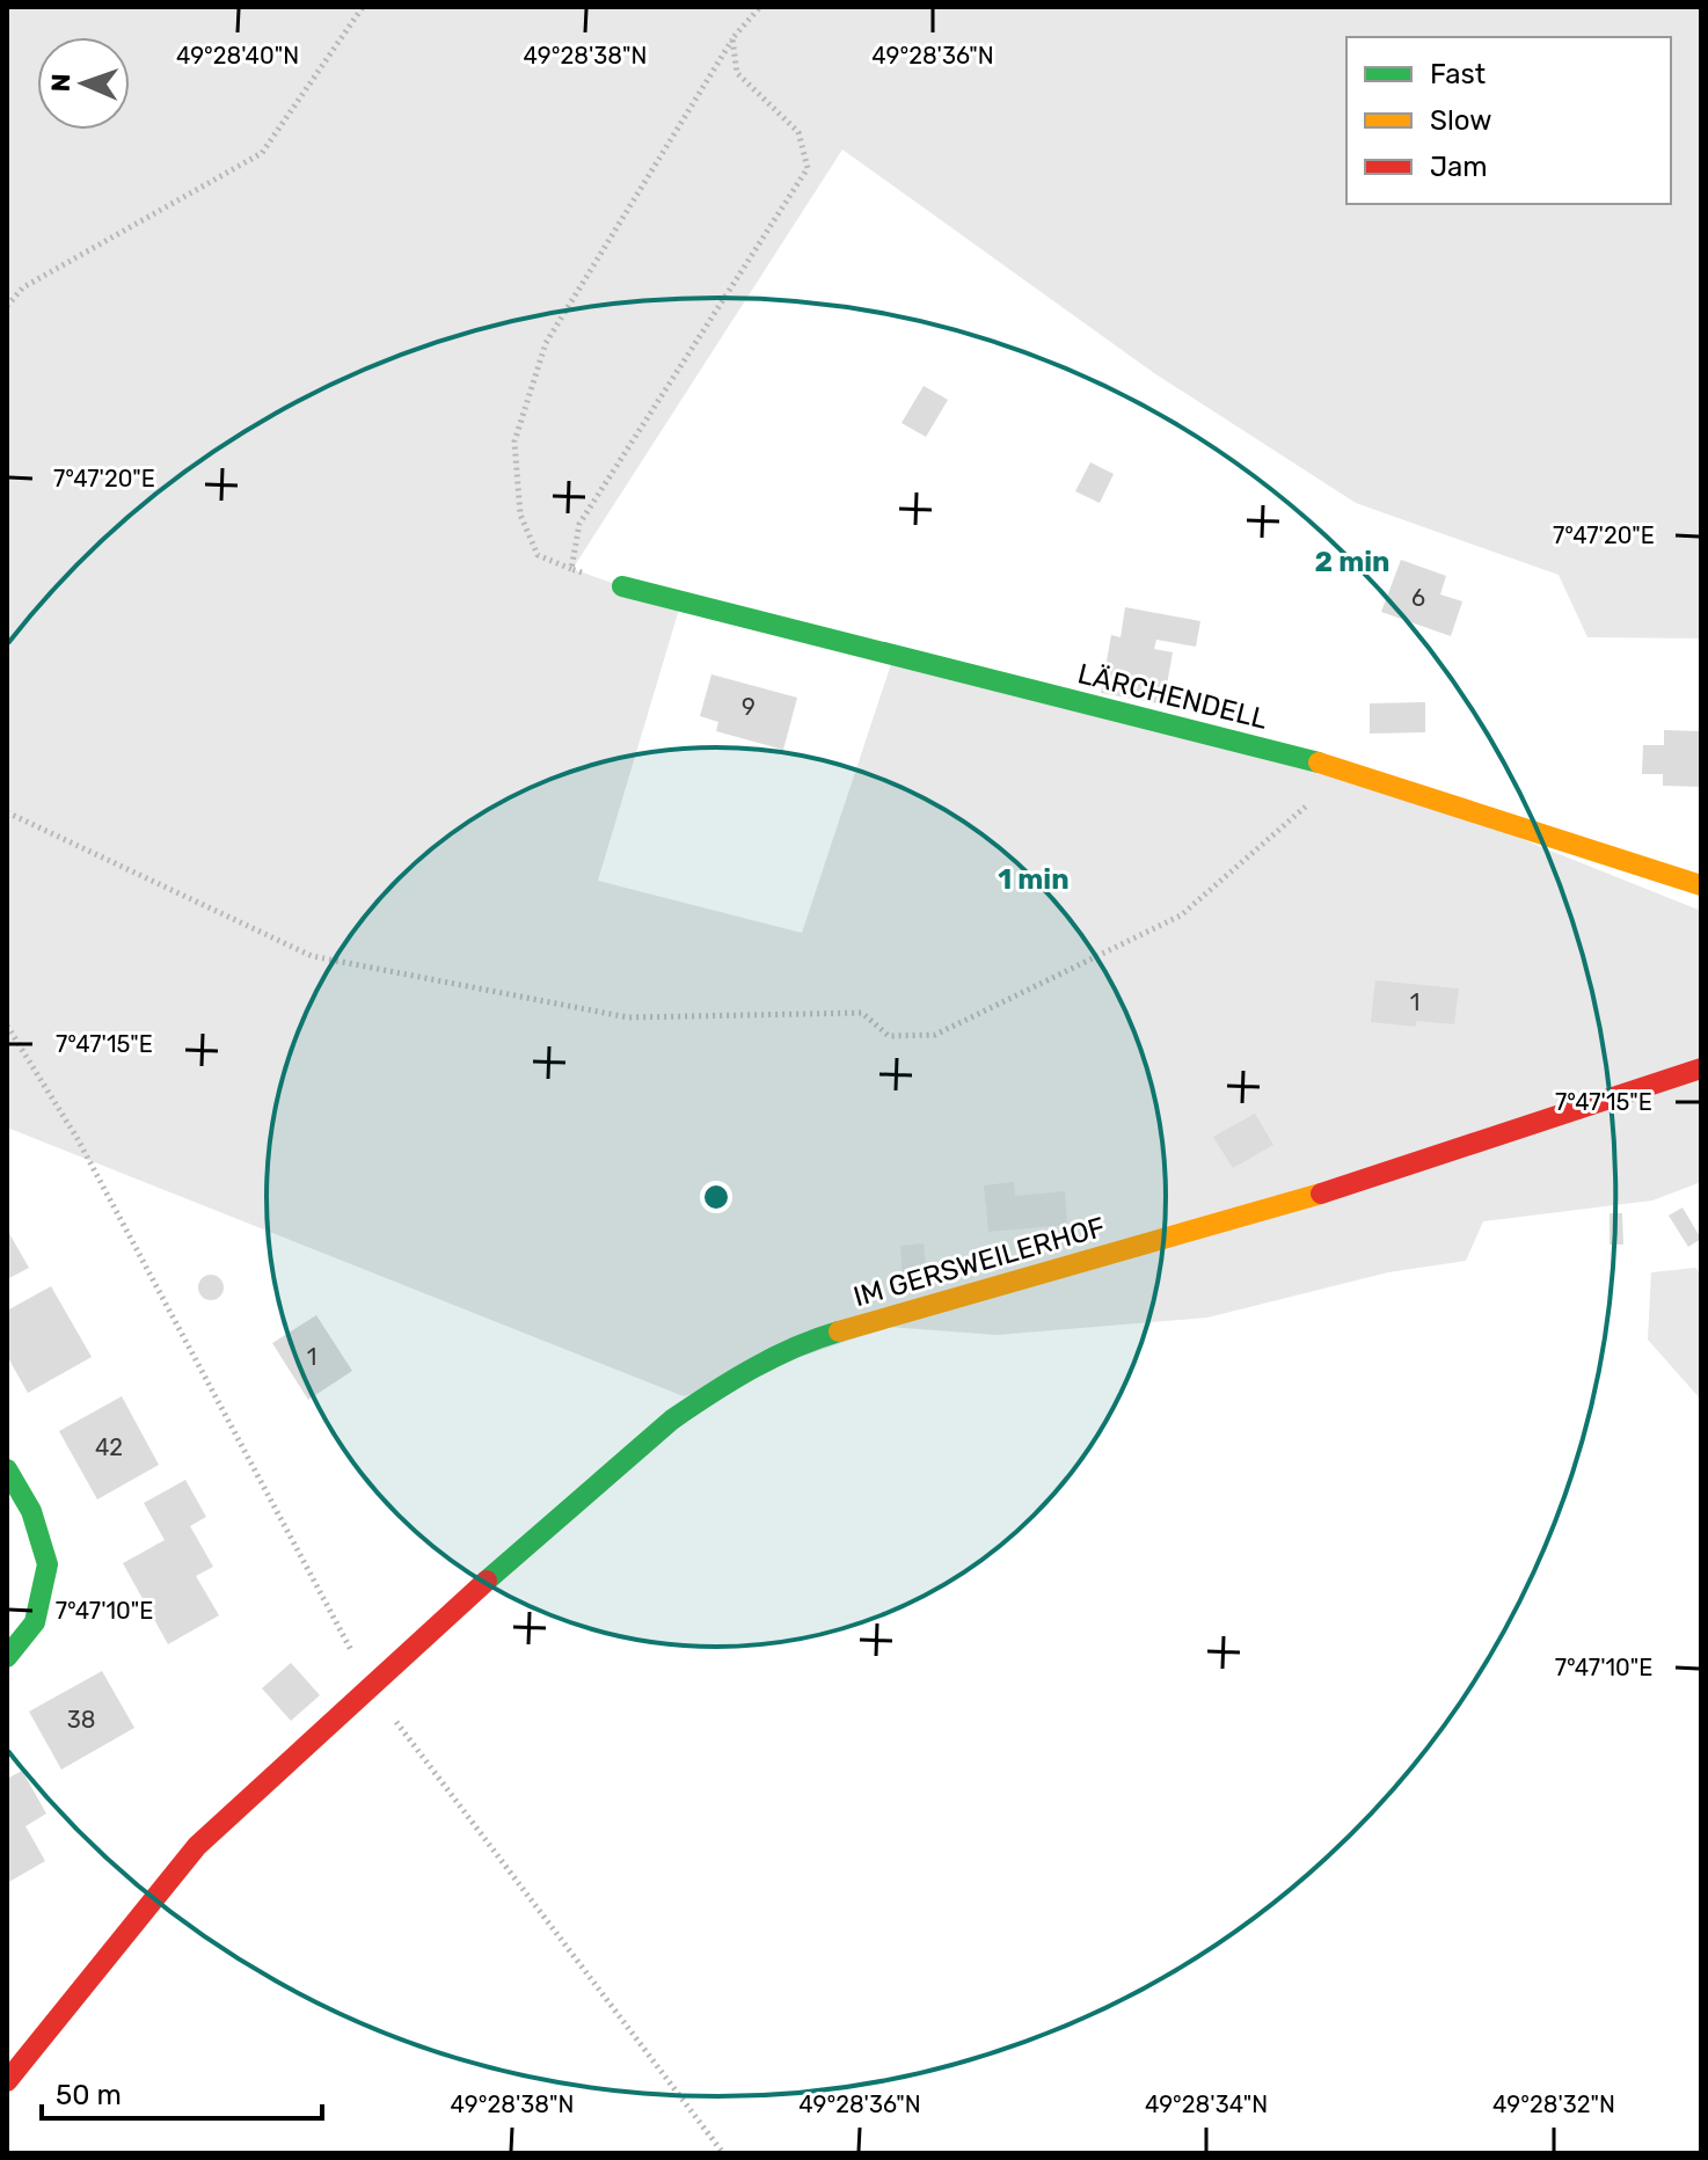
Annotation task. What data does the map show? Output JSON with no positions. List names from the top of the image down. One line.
{"streets":{"street":["LÄRCHENDELL","IM GERSWEILERHOF"]},"house_numbers":["6","9","1","1","42","38"],"legend":["Fast","Slow","Jam"],"scale_bar":"50 m","north":"left","coordinates":["49°28'40\"N","49°28'38\"N","49°28'36\"N","7°47'20\"E","7°47'15\"E","7°47'10\"E","49°28'34\"N","49°28'32\"N"],"rings":["2 min","1 min"]}
